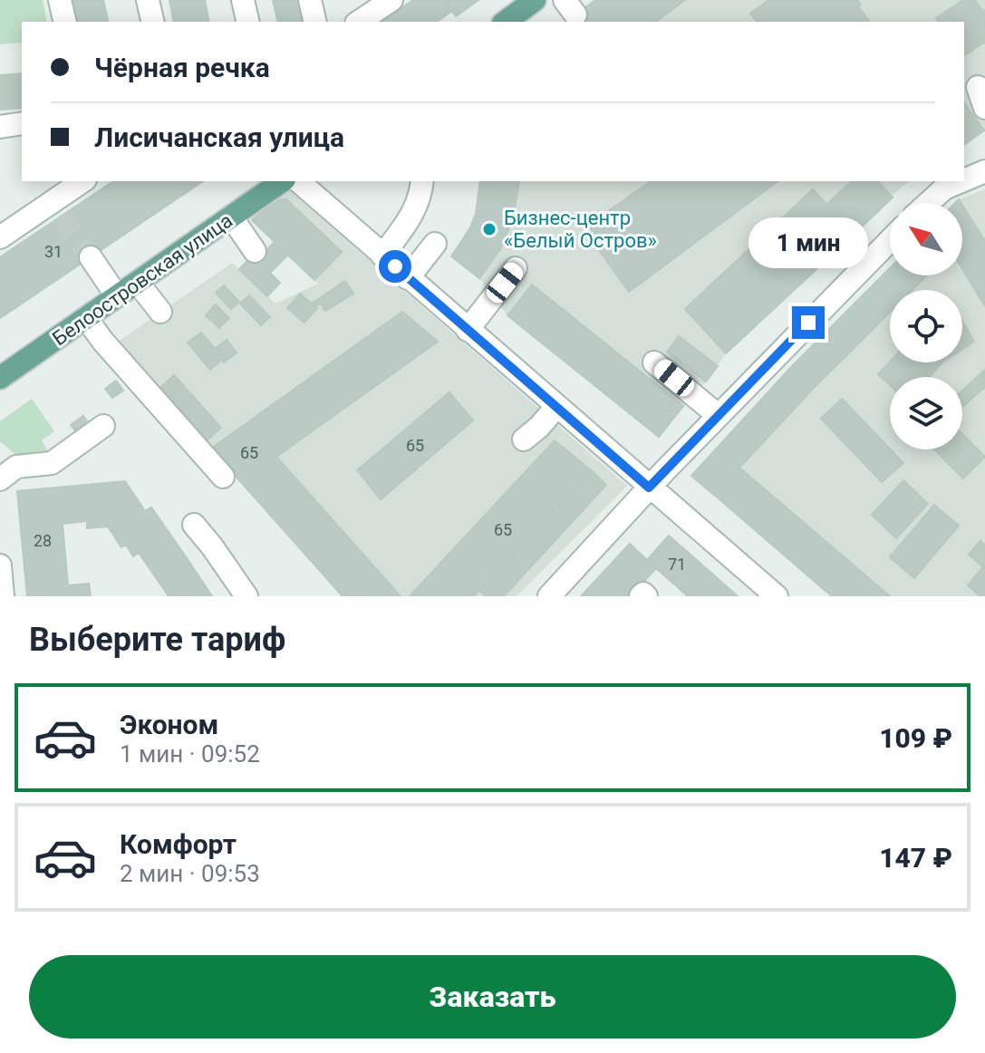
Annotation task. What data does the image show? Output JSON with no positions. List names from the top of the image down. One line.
{"streets":{"main road":["Белоостровская улица"]},"places":["Бизнес-центр «Белый Остров»"],"house_numbers":["31","65","65","65","28","71"],"north":"top left","page":{"banner":["Чёрная речка","Лисичанская улица"],"bubble":"1 мин","heading":"Выберите тариф","list":[{"name":"Эконом","note":"1 мин · 09:52","value":"109 ₽"},{"name":"Комфорт","note":"2 мин · 09:53","value":"147 ₽"}],"buttons":"Заказать"}}
